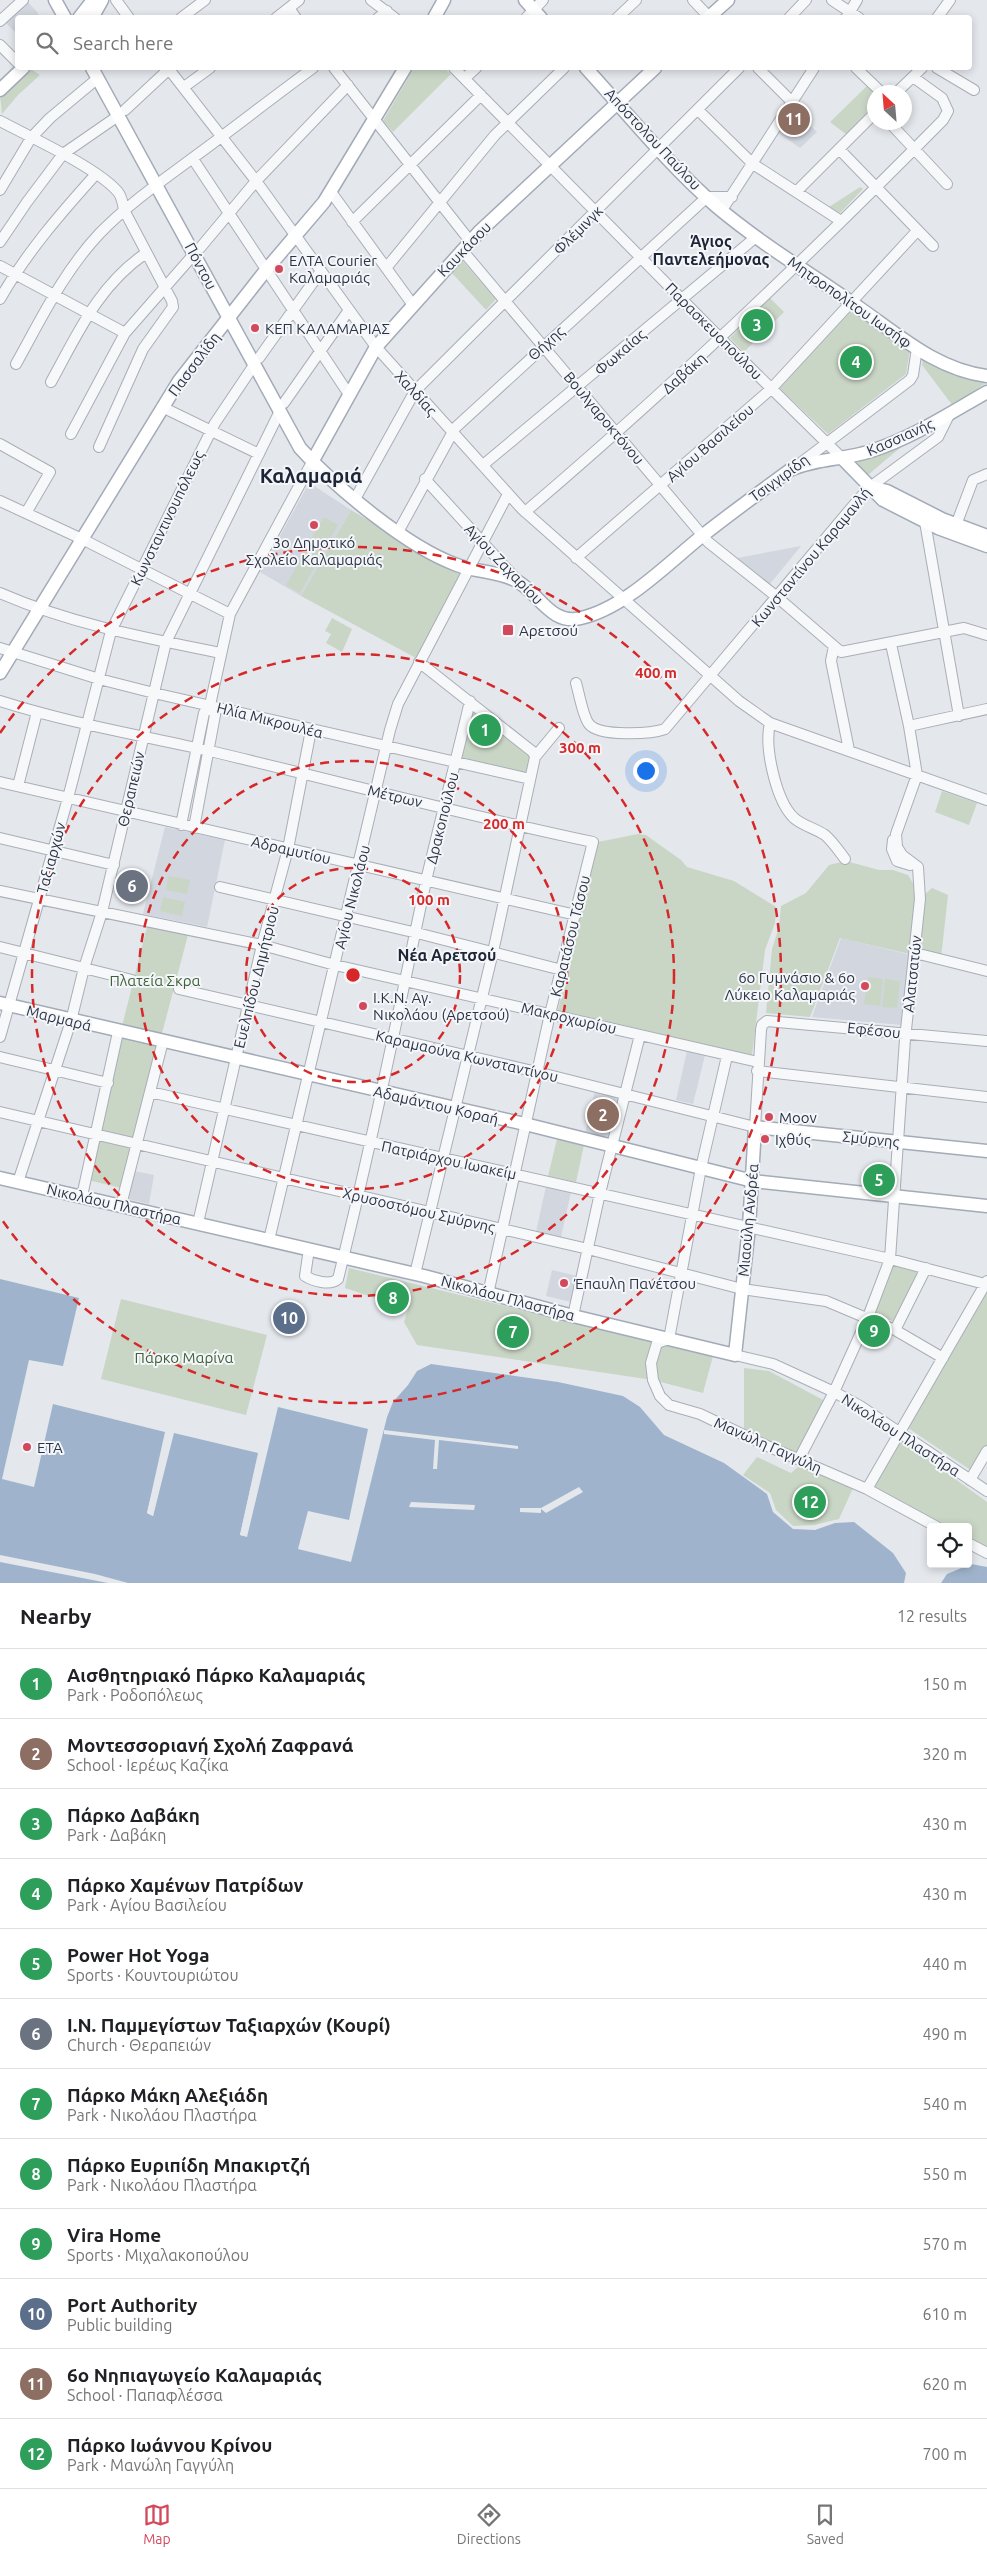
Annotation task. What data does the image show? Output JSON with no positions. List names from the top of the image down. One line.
{"streets":{"main road":["Απόστολου Παύλου","Καυκάσου","Πόντου","Μητροπολίτου Ιωσήφ","Παρασκευοπούλου","Πασσαλίδη","Κασσιανής","Τσιγγιρίδη","Αγίου Ζαχαρίου","Μαρμαρά","Αδαμάντιου Κοραή","Σμύρνης","Νικολάου Πλαστήρα","Μιαούλη Ανδρέα"],"street":["Φλέμινγκ","Θήχης","Φωκαίας","Δαβάκη","Χαλδίας","Βουλγαροκτόνου","Αγίου Βασιλείου","Κωνσταντινουπόλεως","Κωνσταντίνου Καραμανλή","Ηλία Μικρουλέα","Θεραπειών","Μέτρων","Δρακοπούλου","Αδραμυτίου","Ταξιαρχών","Αγίου Νικολάου","Καρατάσου Τάσου","Αλατσατών","Ευελπίδου Δημήτριου","Μακροχωρίου","Εφέσου","Καραμαούνα Κωνσταντίνου","Πατριάρχου Ιωακείμ","Χρυσοστόμου Σμύρνης","Μανώλη Γαγγύλη"]},"crossings":[["Απόστολου Παύλου","Φλέμινγκ"],["Απόστολου Παύλου","Καυκάσου"],["Απόστολου Παύλου","Μητροπολίτου Ιωσήφ"],["Απόστολου Παύλου","Θήχης"],["Φλέμινγκ","Πόντου"],["Φλέμινγκ","Παρασκευοπούλου"],["Φλέμινγκ","Χαλδίας"],["Φλέμινγκ","Βουλγαροκτόνου"],["Καυκάσου","Πόντου"],["Καυκάσου","Παρασκευοπούλου"],["Καυκάσου","Χαλδίας"],["Καυκάσου","Βουλγαροκτόνου"],["Πόντου","Θήχης"],["Πόντου","Πασσαλίδη"],["Πόντου","Κωνσταντινουπόλεως"],["Πόντου","Αγίου Ζαχαρίου"],["Πόντου","Θεραπειών"],["Πόντου","Αγίου Νικολάου"],["Μητροπολίτου Ιωσήφ","Φωκαίας"],["Μητροπολίτου Ιωσήφ","Δαβάκη"],["Μητροπολίτου Ιωσήφ","Αγίου Βασιλείου"],["Μητροπολίτου Ιωσήφ","Τσιγγιρίδη"],["Παρασκευοπούλου","Θήχης"],["Παρασκευοπούλου","Φωκαίας"],["Παρασκευοπούλου","Δαβάκη"],["Παρασκευοπούλου","Κασσιανής"],["Παρασκευοπούλου","Αγίου Βασιλείου"],["Παρασκευοπούλου","Τσιγγιρίδη"],["Παρασκευοπούλου","Κωνσταντίνου Καραμανλή"],["Θήχης","Χαλδίας"],["Θήχης","Βουλγαροκτόνου"],["Θήχης","Αγίου Ζαχαρίου"],["Φωκαίας","Χαλδίας"],["Φωκαίας","Βουλγαροκτόνου"],["Πασσαλίδη","Χαλδίας"],["Πασσαλίδη","Βουλγαροκτόνου"],["Πασσαλίδη","Ηλία Μικρουλέα"],["Δαβάκη","Χαλδίας"],["Δαβάκη","Βουλγαροκτόνου"],["Χαλδίας","Αγίου Βασιλείου"],["Χαλδίας","Τσιγγιρίδη"],["Χαλδίας","Κωνσταντινουπόλεως"],["Χαλδίας","Κωνσταντίνου Καραμανλή"],["Χαλδίας","Αγίου Ζαχαρίου"],["Χαλδίας","Θεραπειών"],["Χαλδίας","Αγίου Νικολάου"],["Χαλδίας","Αλατσατών"],["Βουλγαροκτόνου","Αγίου Βασιλείου"],["Βουλγαροκτόνου","Τσιγγιρίδη"],["Βουλγαροκτόνου","Κωνσταντίνου Καραμανλή"],["Κασσιανής","Τσιγγιρίδη"],["Κασσιανής","Κωνσταντίνου Καραμανλή"],["Τσιγγιρίδη","Αγίου Ζαχαρίου"],["Κωνσταντινουπόλεως","Ηλία Μικρουλέα"],["Κωνσταντινουπόλεως","Ταξιαρχών"],["Αγίου Ζαχαρίου","Αγίου Νικολάου"],["Ηλία Μικρουλέα","Θεραπειών"],["Ηλία Μικρουλέα","Δρακοπούλου"],["Ηλία Μικρουλέα","Ταξιαρχών"],["Ηλία Μικρουλέα","Αγίου Νικολάου"],["Ηλία Μικρουλέα","Ευελπίδου Δημήτριου"],["Θεραπειών","Μέτρων"],["Θεραπειών","Αδραμυτίου"],["Θεραπειών","Μαρμαρά"],["Θεραπειών","Μακροχωρίου"],["Θεραπειών","Νικολάου Πλαστήρα"],["Θεραπειών","Χρυσοστόμου Σμύρνης"],["Μέτρων","Δρακοπούλου"],["Μέτρων","Ταξιαρχών"],["Μέτρων","Αγίου Νικολάου"],["Μέτρων","Καρατάσου Τάσου"],["Μέτρων","Ευελπίδου Δημήτριου"],["Δρακοπούλου","Αδραμυτίου"],["Δρακοπούλου","Μακροχωρίου"],["Δρακοπούλου","Καραμαούνα Κωνσταντίνου"],["Δρακοπούλου","Αδαμάντιου Κοραή"],["Δρακοπούλου","Πατριάρχου Ιωακείμ"],["Δρακοπούλου","Νικολάου Πλαστήρα"],["Δρακοπούλου","Χρυσοστόμου Σμύρνης"],["Αδραμυτίου","Ταξιαρχών"],["Αδραμυτίου","Αγίου Νικολάου"],["Αδραμυτίου","Καρατάσου Τάσου"],["Αδραμυτίου","Ευελπίδου Δημήτριου"],["Ταξιαρχών","Μαρμαρά"],["Ταξιαρχών","Μακροχωρίου"],["Αγίου Νικολάου","Μακροχωρίου"],["Αγίου Νικολάου","Καραμαούνα Κωνσταντίνου"],["Αγίου Νικολάου","Αδαμάντιου Κοραή"],["Αγίου Νικολάου","Πατριάρχου Ιωακείμ"],["Αγίου Νικολάου","Νικολάου Πλαστήρα"],["Αγίου Νικολάου","Χρυσοστόμου Σμύρνης"],["Καρατάσου Τάσου","Μακροχωρίου"],["Καρατάσου Τάσου","Καραμαούνα Κωνσταντίνου"],["Καρατάσου Τάσου","Αδαμάντιου Κοραή"],["Καρατάσου Τάσου","Πατριάρχου Ιωακείμ"],["Καρατάσου Τάσου","Νικολάου Πλαστήρα"],["Καρατάσου Τάσου","Χρυσοστόμου Σμύρνης"],["Αλατσατών","Μακροχωρίου"],["Αλατσατών","Εφέσου"],["Αλατσατών","Αδαμάντιου Κοραή"],["Αλατσατών","Σμύρνης"],["Αλατσατών","Πατριάρχου Ιωακείμ"],["Αλατσατών","Νικολάου Πλαστήρα"],["Αλατσατών","Χρυσοστόμου Σμύρνης"],["Αλατσατών","Μανώλη Γαγγύλη"],["Ευελπίδου Δημήτριου","Μακροχωρίου"],["Ευελπίδου Δημήτριου","Καραμαούνα Κωνσταντίνου"],["Ευελπίδου Δημήτριου","Αδαμάντιου Κοραή"],["Ευελπίδου Δημήτριου","Πατριάρχου Ιωακείμ"],["Ευελπίδου Δημήτριου","Νικολάου Πλαστήρα"],["Ευελπίδου Δημήτριου","Χρυσοστόμου Σμύρνης"],["Μαρμαρά","Αδαμάντιου Κοραή"],["Μακροχωρίου","Μιαούλη Ανδρέα"],["Εφέσου","Μιαούλη Ανδρέα"],["Καραμαούνα Κωνσταντίνου","Σμύρνης"],["Καραμαούνα Κωνσταντίνου","Μιαούλη Ανδρέα"],["Αδαμάντιου Κοραή","Μιαούλη Ανδρέα"],["Σμύρνης","Μιαούλη Ανδρέα"],["Πατριάρχου Ιωακείμ","Μιαούλη Ανδρέα"],["Νικολάου Πλαστήρα","Μιαούλη Ανδρέα"],["Νικολάου Πλαστήρα","Μανώλη Γαγγύλη"],["Χρυσοστόμου Σμύρνης","Μιαούλη Ανδρέα"]],"districts":["Άγιος Παντελεήμονας","Καλαμαριά","Νέα Αρετσού"],"parks":["Πλατεία Σκρα","Πάρκο Μαρίνα"],"places":{"other":["ΕΛΤΑ Courier Καλαμαριάς","ΚΕΠ ΚΑΛΑΜΑΡΙΑΣ","3ο Δημοτικό Σχολείο Καλαμαριάς","6ο Γυμνάσιο & 6ο Λύκειο Καλαμαριάς","Ι.Κ.Ν. Αγ. Νικολάου (Αρετσού)","Moov","Ιχθύς","Έπαυλη Πανέτσου","ΕΤΑ"],"transit":["Αρετσού"]},"north":"top left","page":{"search":"Search here","pins":["11","3","4","1","6","2","5","8","10","9","7","12"],"heading":["Nearby","12 results"],"list":[{"mark":"1","name":"Αισθητηριακό Πάρκο Καλαμαριάς","note":"Park · Ροδοπόλεως","value":"150 m"},{"mark":"2","name":"Μοντεσσοριανή Σχολή Ζαφρανά","note":"School · Ιερέως Καζίκα","value":"320 m"},{"mark":"3","name":"Πάρκο Δαβάκη","note":"Park · Δαβάκη","value":"430 m"},{"mark":"4","name":"Πάρκο Χαμένων Πατρίδων","note":"Park · Αγίου Βασιλείου","value":"430 m"},{"mark":"5","name":"Power Hot Yoga","note":"Sports · Κουντουριώτου","value":"440 m"},{"mark":"6","name":"Ι.Ν. Παμμεγίστων Ταξιαρχών (Κουρί)","note":"Church · Θεραπειών","value":"490 m"},{"mark":"7","name":"Πάρκο Μάκη Αλεξιάδη","note":"Park · Νικολάου Πλαστήρα","value":"540 m"},{"mark":"8","name":"Πάρκο Ευριπίδη Μπακιρτζή","note":"Park · Νικολάου Πλαστήρα","value":"550 m"},{"mark":"9","name":"Vira Home","note":"Sports · Μιχαλακοπούλου","value":"570 m"},{"mark":"10","name":"Port Authority","note":"Public building","value":"610 m"},{"mark":"11","name":"6ο Νηπιαγωγείο Καλαμαριάς","note":"School · Παπαφλέσσα","value":"620 m"},{"mark":"12","name":"Πάρκο Ιωάννου Κρίνου","note":"Park · Μανώλη Γαγγύλη","value":"700 m"}],"nav":["Map","Directions","Saved"]},"rings":["400 m","300 m","200 m","100 m"]}
